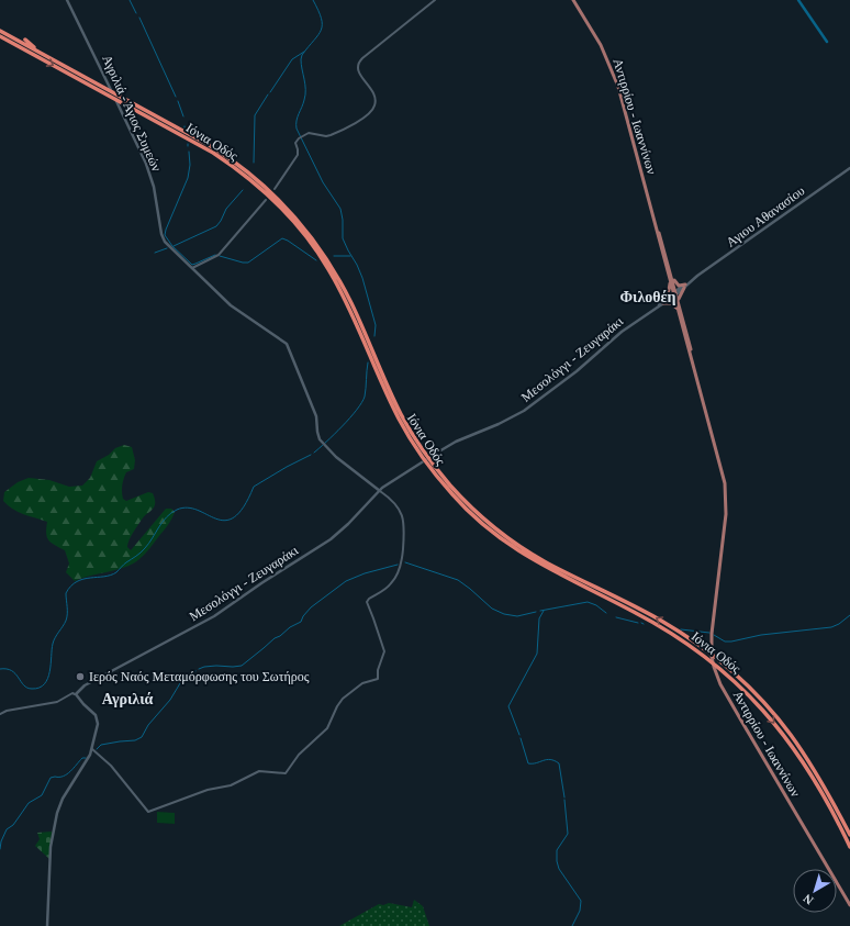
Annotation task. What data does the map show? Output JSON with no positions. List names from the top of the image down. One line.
{"streets":{"highway":["Ιόνια Οδός"],"main road":["Αγριλιά - Άγιος Συμεών","Αντιρρίου - Ιωαννίνων","Αγιου Αθανασίου","Μεσολόγγι - Ζευγαράκι"]},"crossings":[["Αγριλιά - Άγιος Συμεών","Μεσολόγγι - Ζευγαράκι"],["Αντιρρίου - Ιωαννίνων","Αγιου Αθανασίου"],["Αντιρρίου - Ιωαννίνων","Μεσολόγγι - Ζευγαράκι"],["Αγιου Αθανασίου","Μεσολόγγι - Ζευγαράκι"]],"districts":["Φιλοθέη","Αγριλιά"],"places":["Ιερός Ναός Μεταμόρφωσης του Σωτήρος"],"north":"bottom left"}
